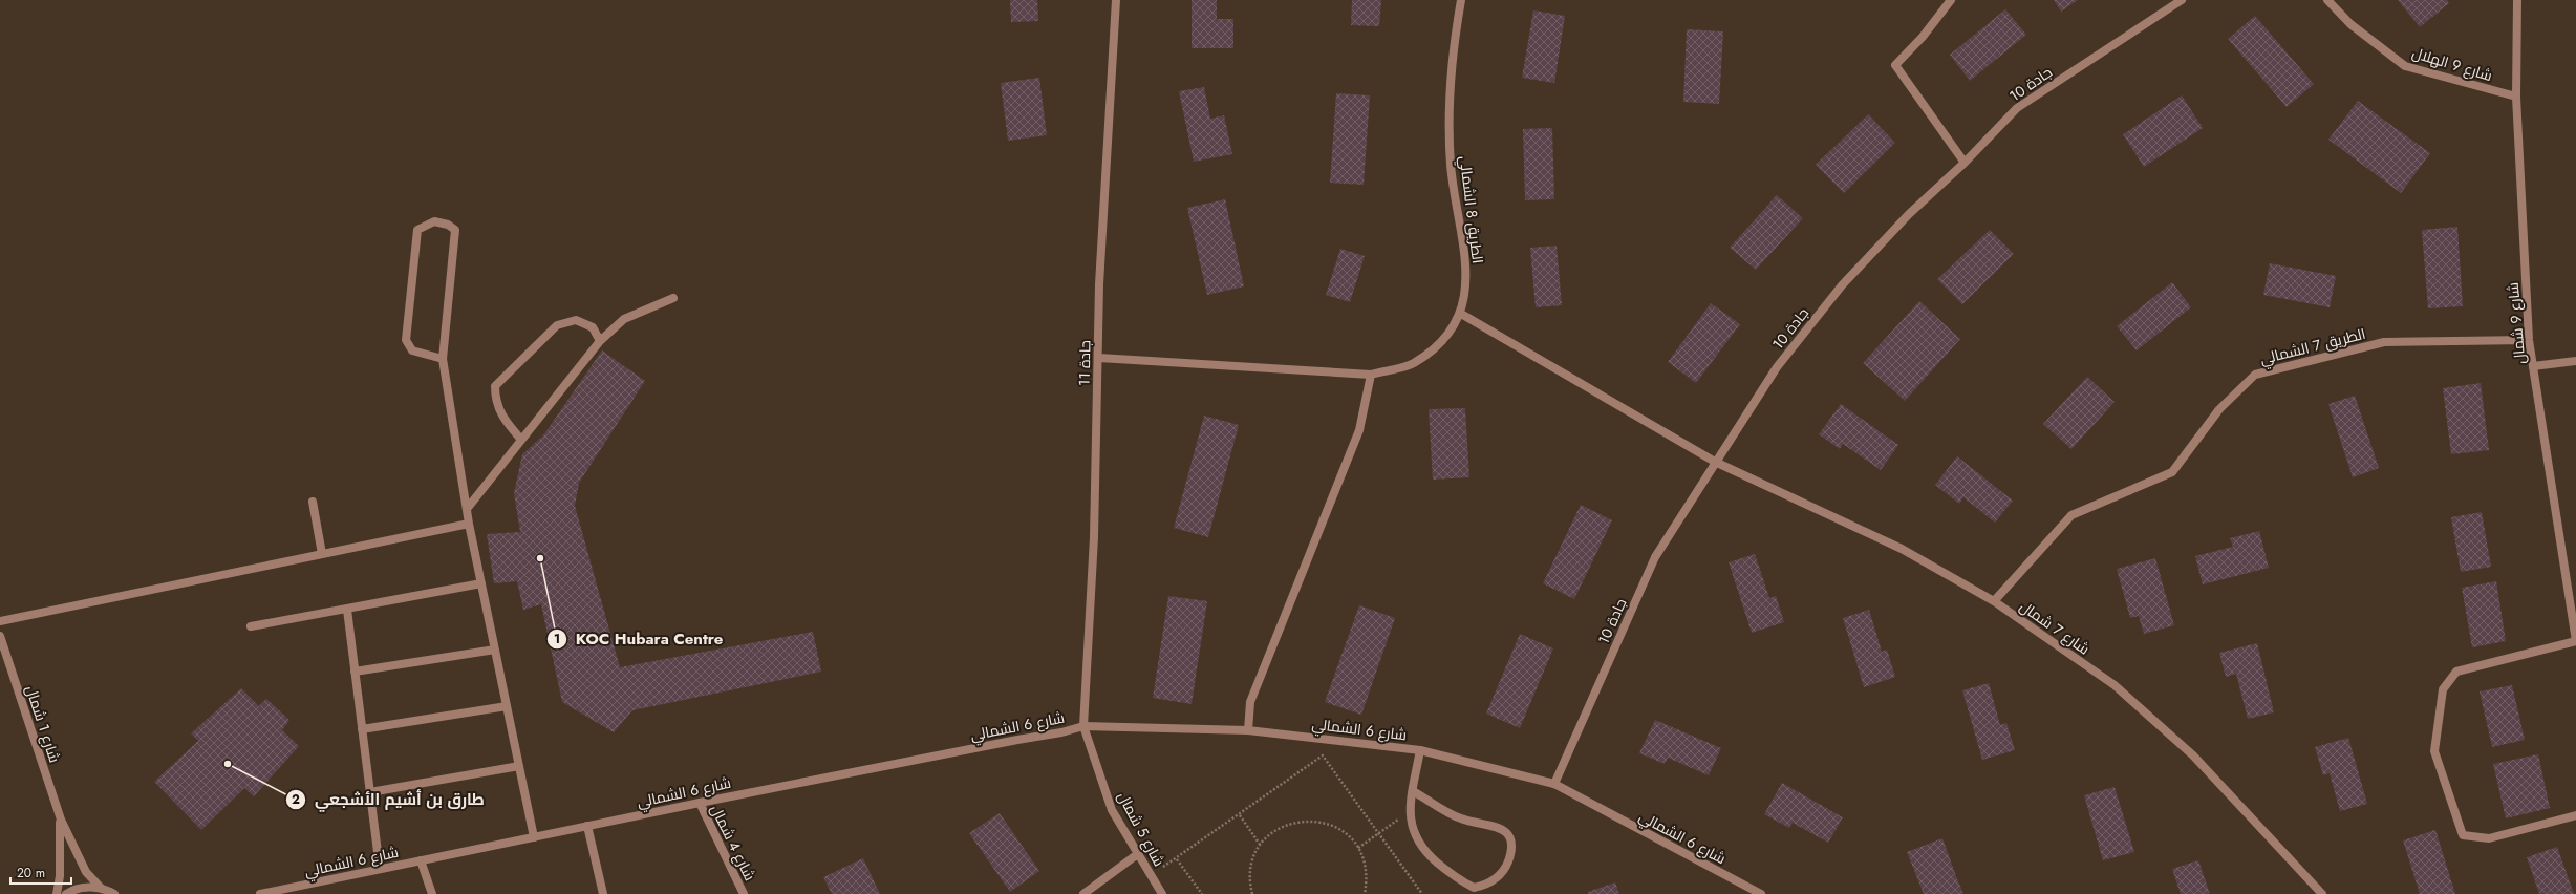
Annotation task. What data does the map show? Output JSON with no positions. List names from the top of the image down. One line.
{"streets":{"street":["شارع 9 الهلال","جادة 10","الطريق 8 الشمالي","شارع 9 شمال","الطريق 7 الشمالي","جادة 11","شارع 7 شمال","شارع 1 شمال","شارع 6 الشمالي","شارع 5 شمال","شارع 4 شمال"]},"crossings":[["شارع 9 الهلال","شارع 9 شمال"],["جادة 10","شارع 7 شمال"],["جادة 10","شارع 6 الشمالي"],["الطريق 8 الشمالي","جادة 11"],["الطريق 8 الشمالي","شارع 7 شمال"],["شارع 9 شمال","الطريق 7 الشمالي"],["الطريق 7 الشمالي","شارع 7 شمال"],["جادة 11","شارع 6 الشمالي"],["جادة 11","شارع 5 شمال"],["شارع 6 الشمالي","شارع 5 شمال"],["شارع 6 الشمالي","شارع 4 شمال"]],"places":["KOC Hubara Centre","طارق بن أشيم الأشجعي"],"scale_bar":"20 m"}
